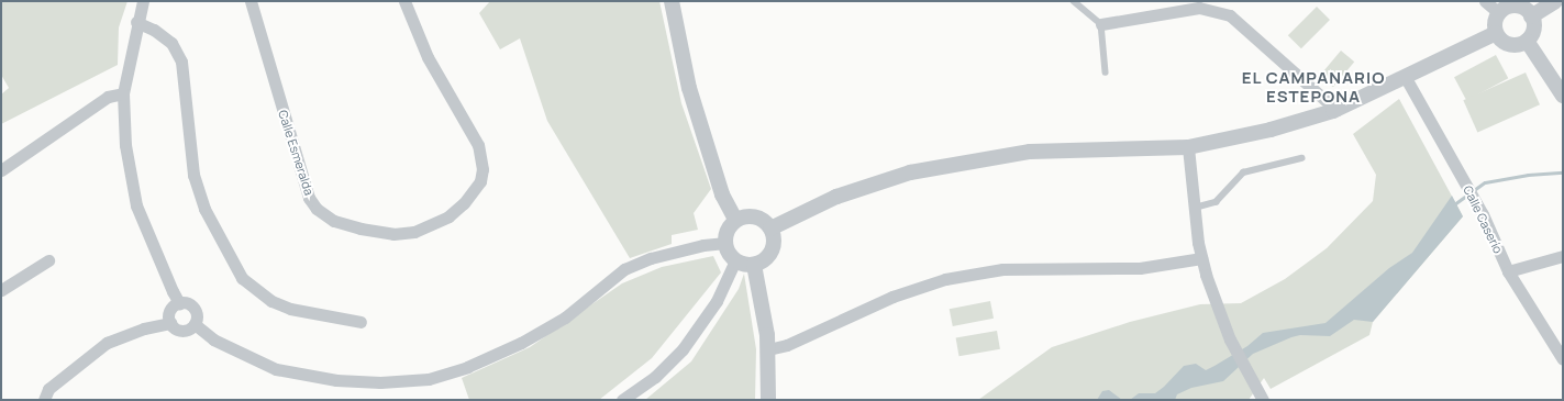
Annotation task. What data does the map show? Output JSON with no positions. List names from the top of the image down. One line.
{"streets":{"street":["Calle Esmeralda","Calle Caserío"]},"districts":["EL CAMPANARIO ESTEPONA"]}
